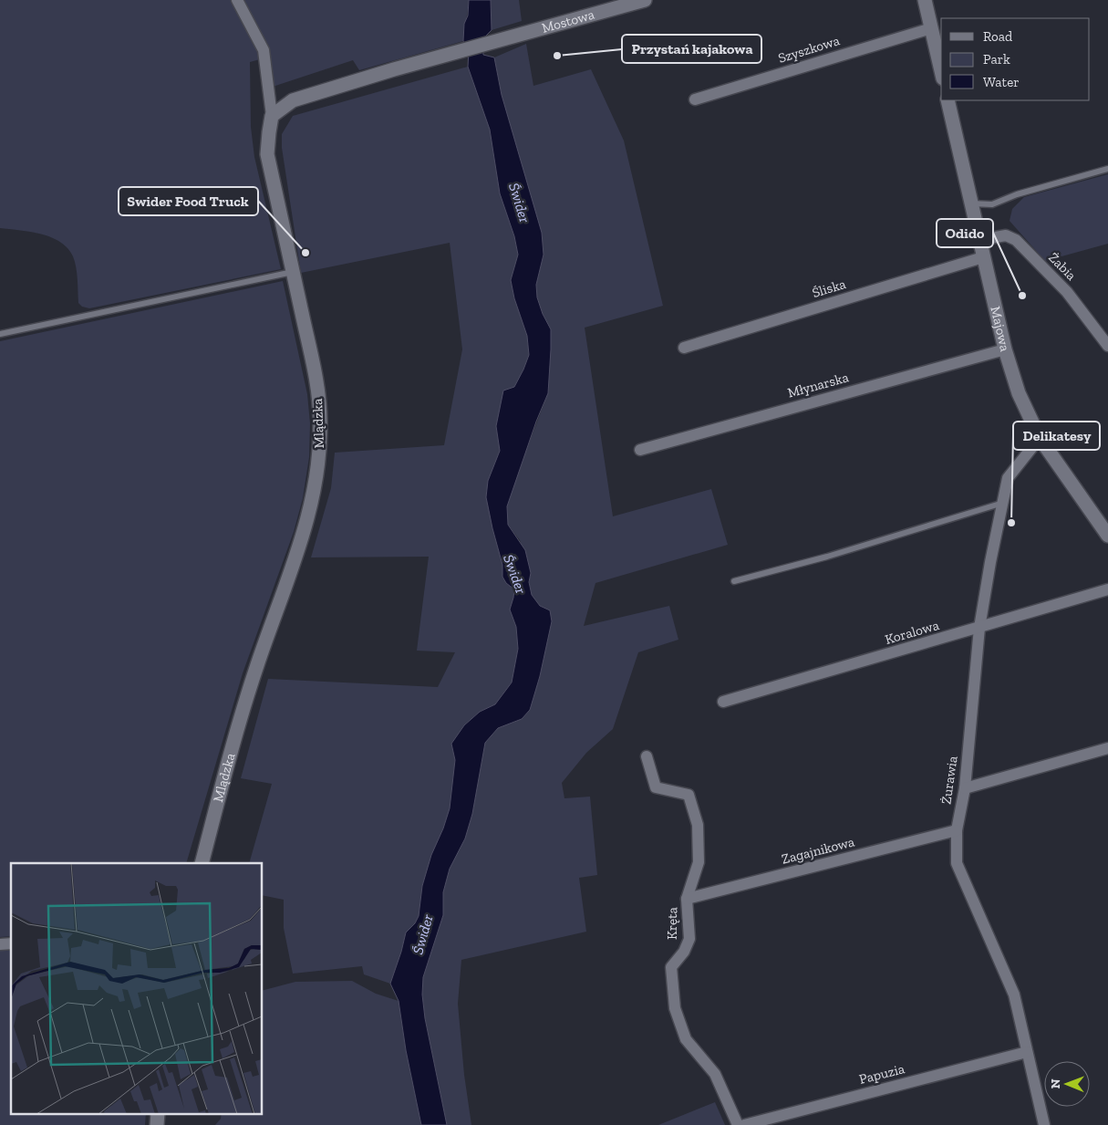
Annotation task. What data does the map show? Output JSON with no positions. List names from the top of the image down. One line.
{"streets":{"street":["Mostowa","Szyszkowa","Żabia","Śliska","Majowa","Młynarska","Mlądzka","Koralowa","Żurawia","Zagajnikowa","Kręta","Papuzia"]},"crossings":[["Mostowa","Mlądzka"],["Żabia","Majowa"],["Śliska","Majowa"],["Majowa","Młynarska"],["Majowa","Żurawia"],["Koralowa","Żurawia"],["Żurawia","Zagajnikowa"],["Żurawia","Papuzia"],["Zagajnikowa","Kręta"]],"water":["Świder"],"places":["Przystań kajakowa","Swider Food Truck","Odido","Delikatesy"],"legend":["Road","Park","Water"],"north":"left"}
